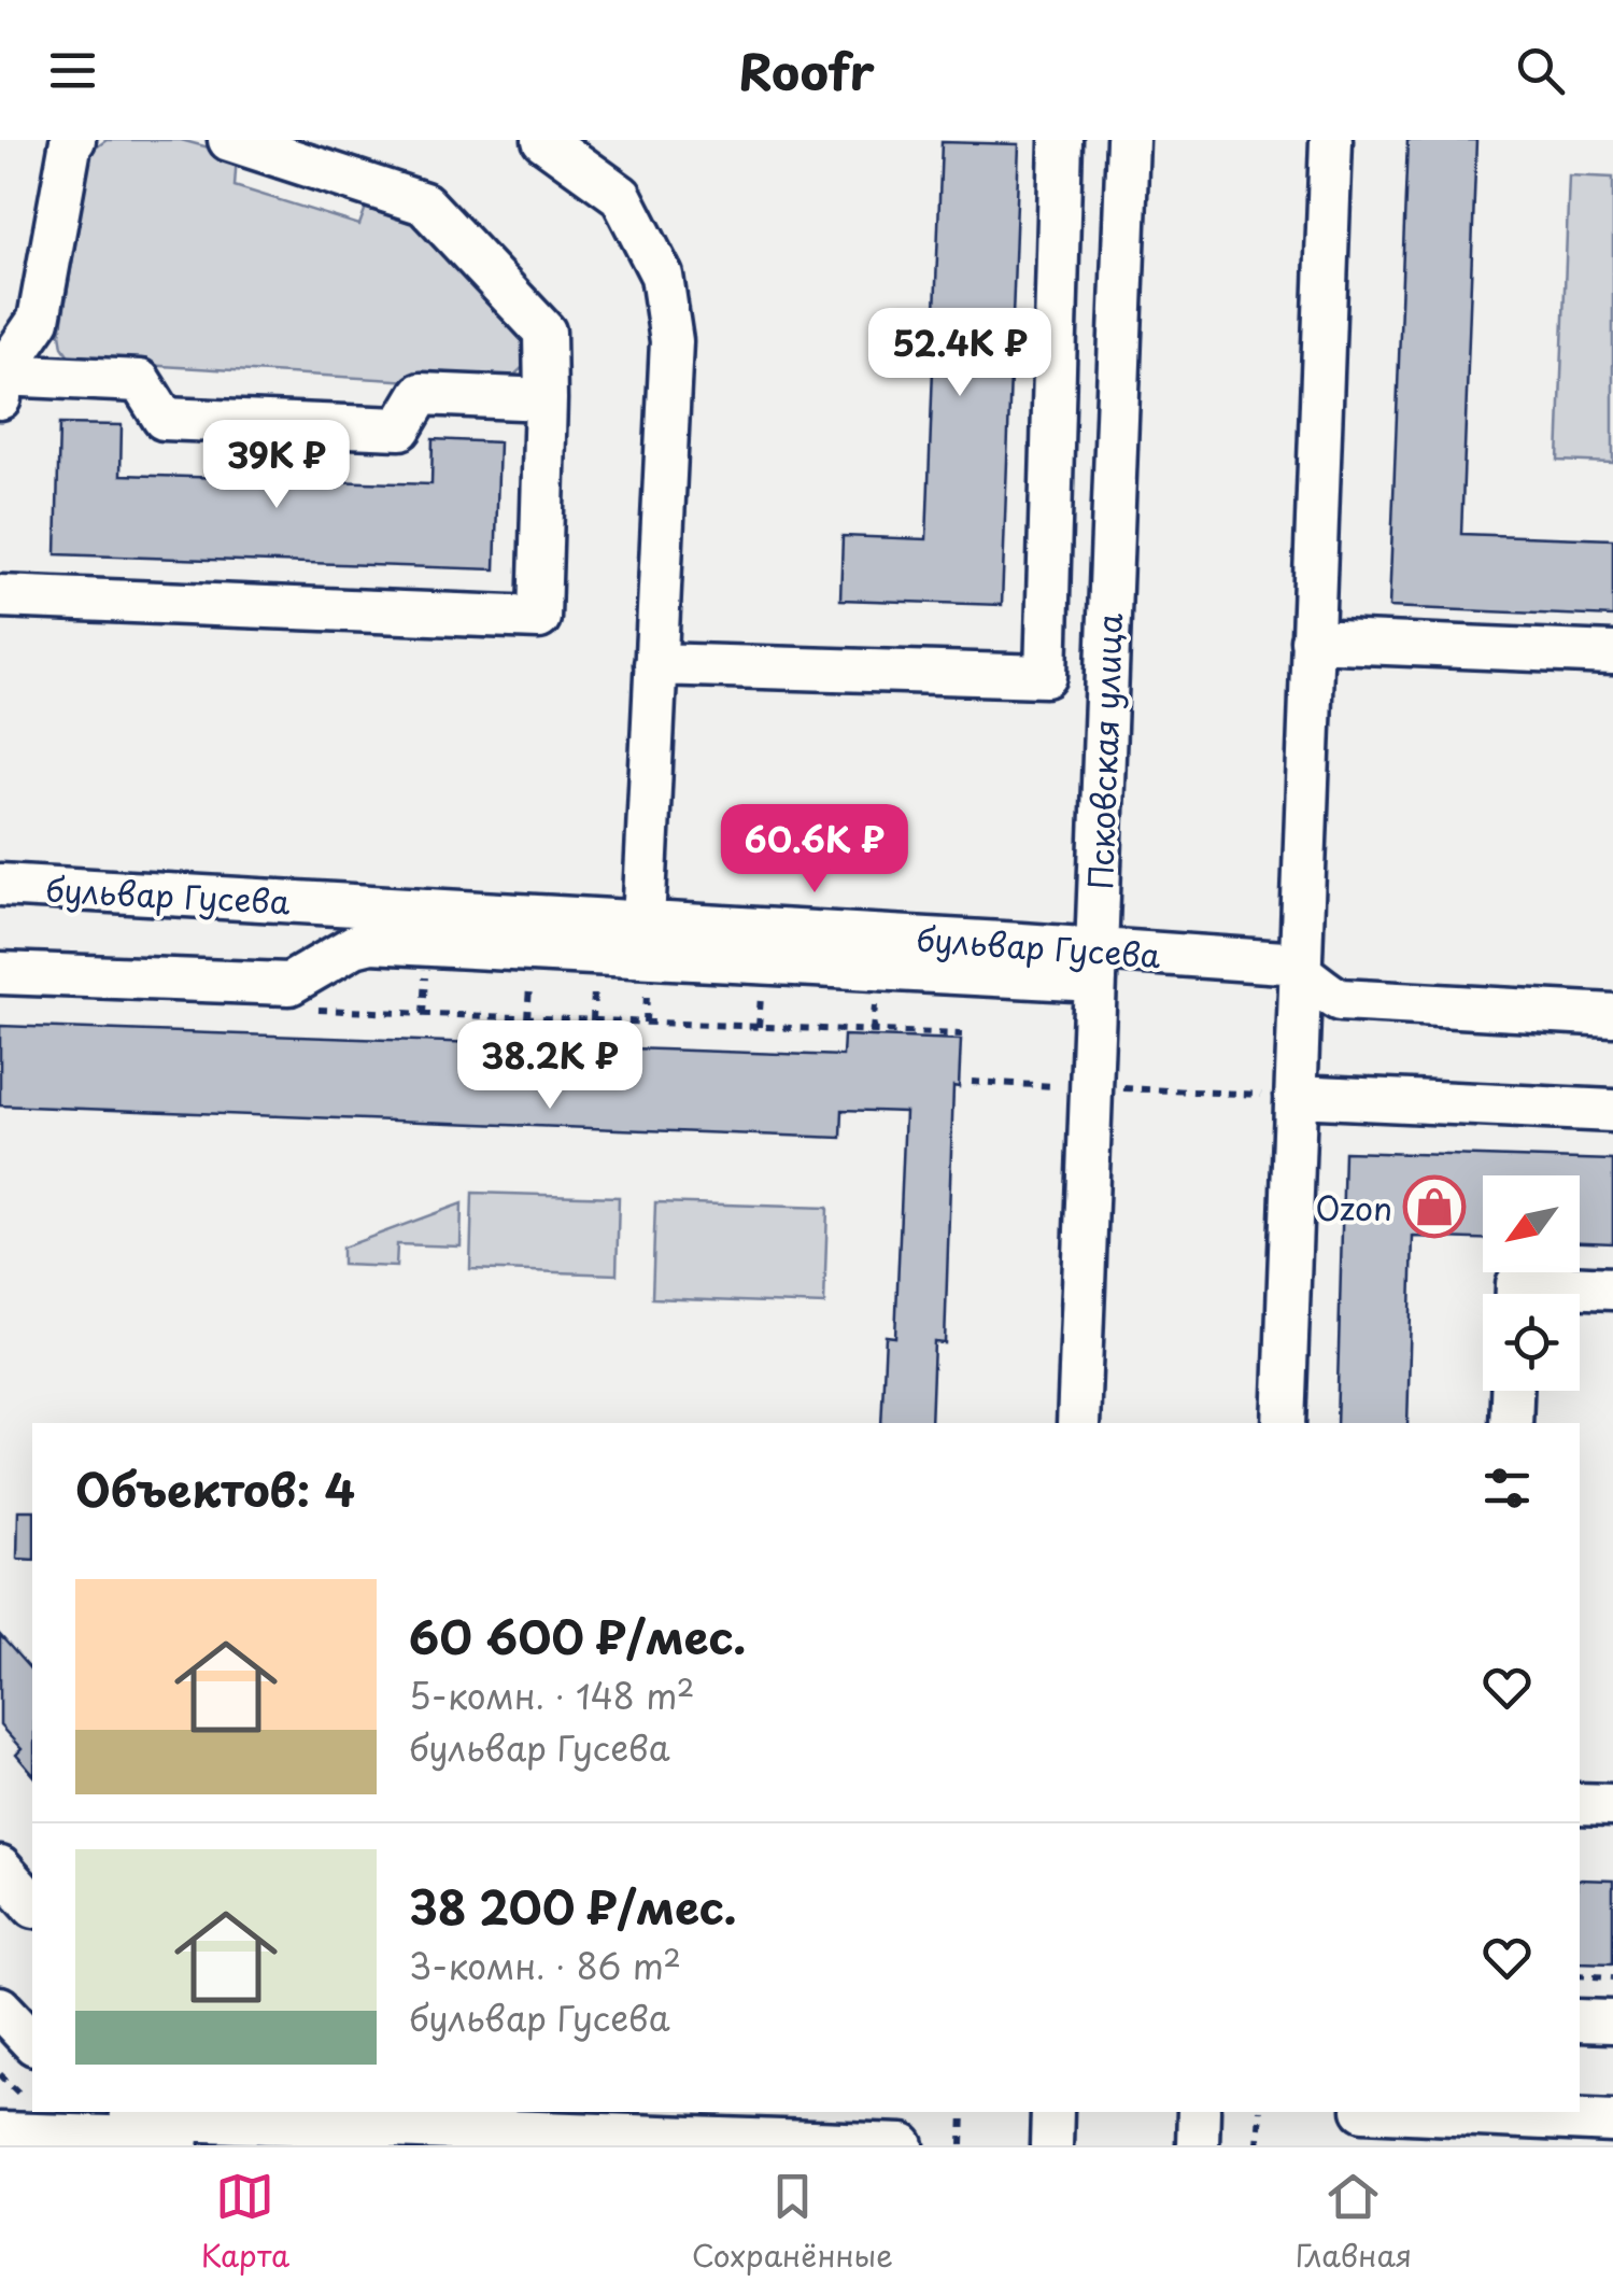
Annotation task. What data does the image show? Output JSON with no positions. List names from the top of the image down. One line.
{"streets":{"street":["Псковская улица","бульвар Гусева"]},"crossings":[["Псковская улица","бульвар Гусева"]],"places":{"shop":["Ozon"]},"north":"bottom left","page":{"header":"Roofr","price":["52.4K ₽","39K ₽","60.6K ₽","38.2K ₽"],"heading":"Объектов: 4","list":[{"name":"60 600 ₽/мес.","note":"5-комн. · 148 m² · бульвар Гусева"},{"name":"38 200 ₽/мес.","note":"3-комн. · 86 m² · бульвар Гусева"}],"tabs":["Карта","Сохранённые","Главная"]}}
